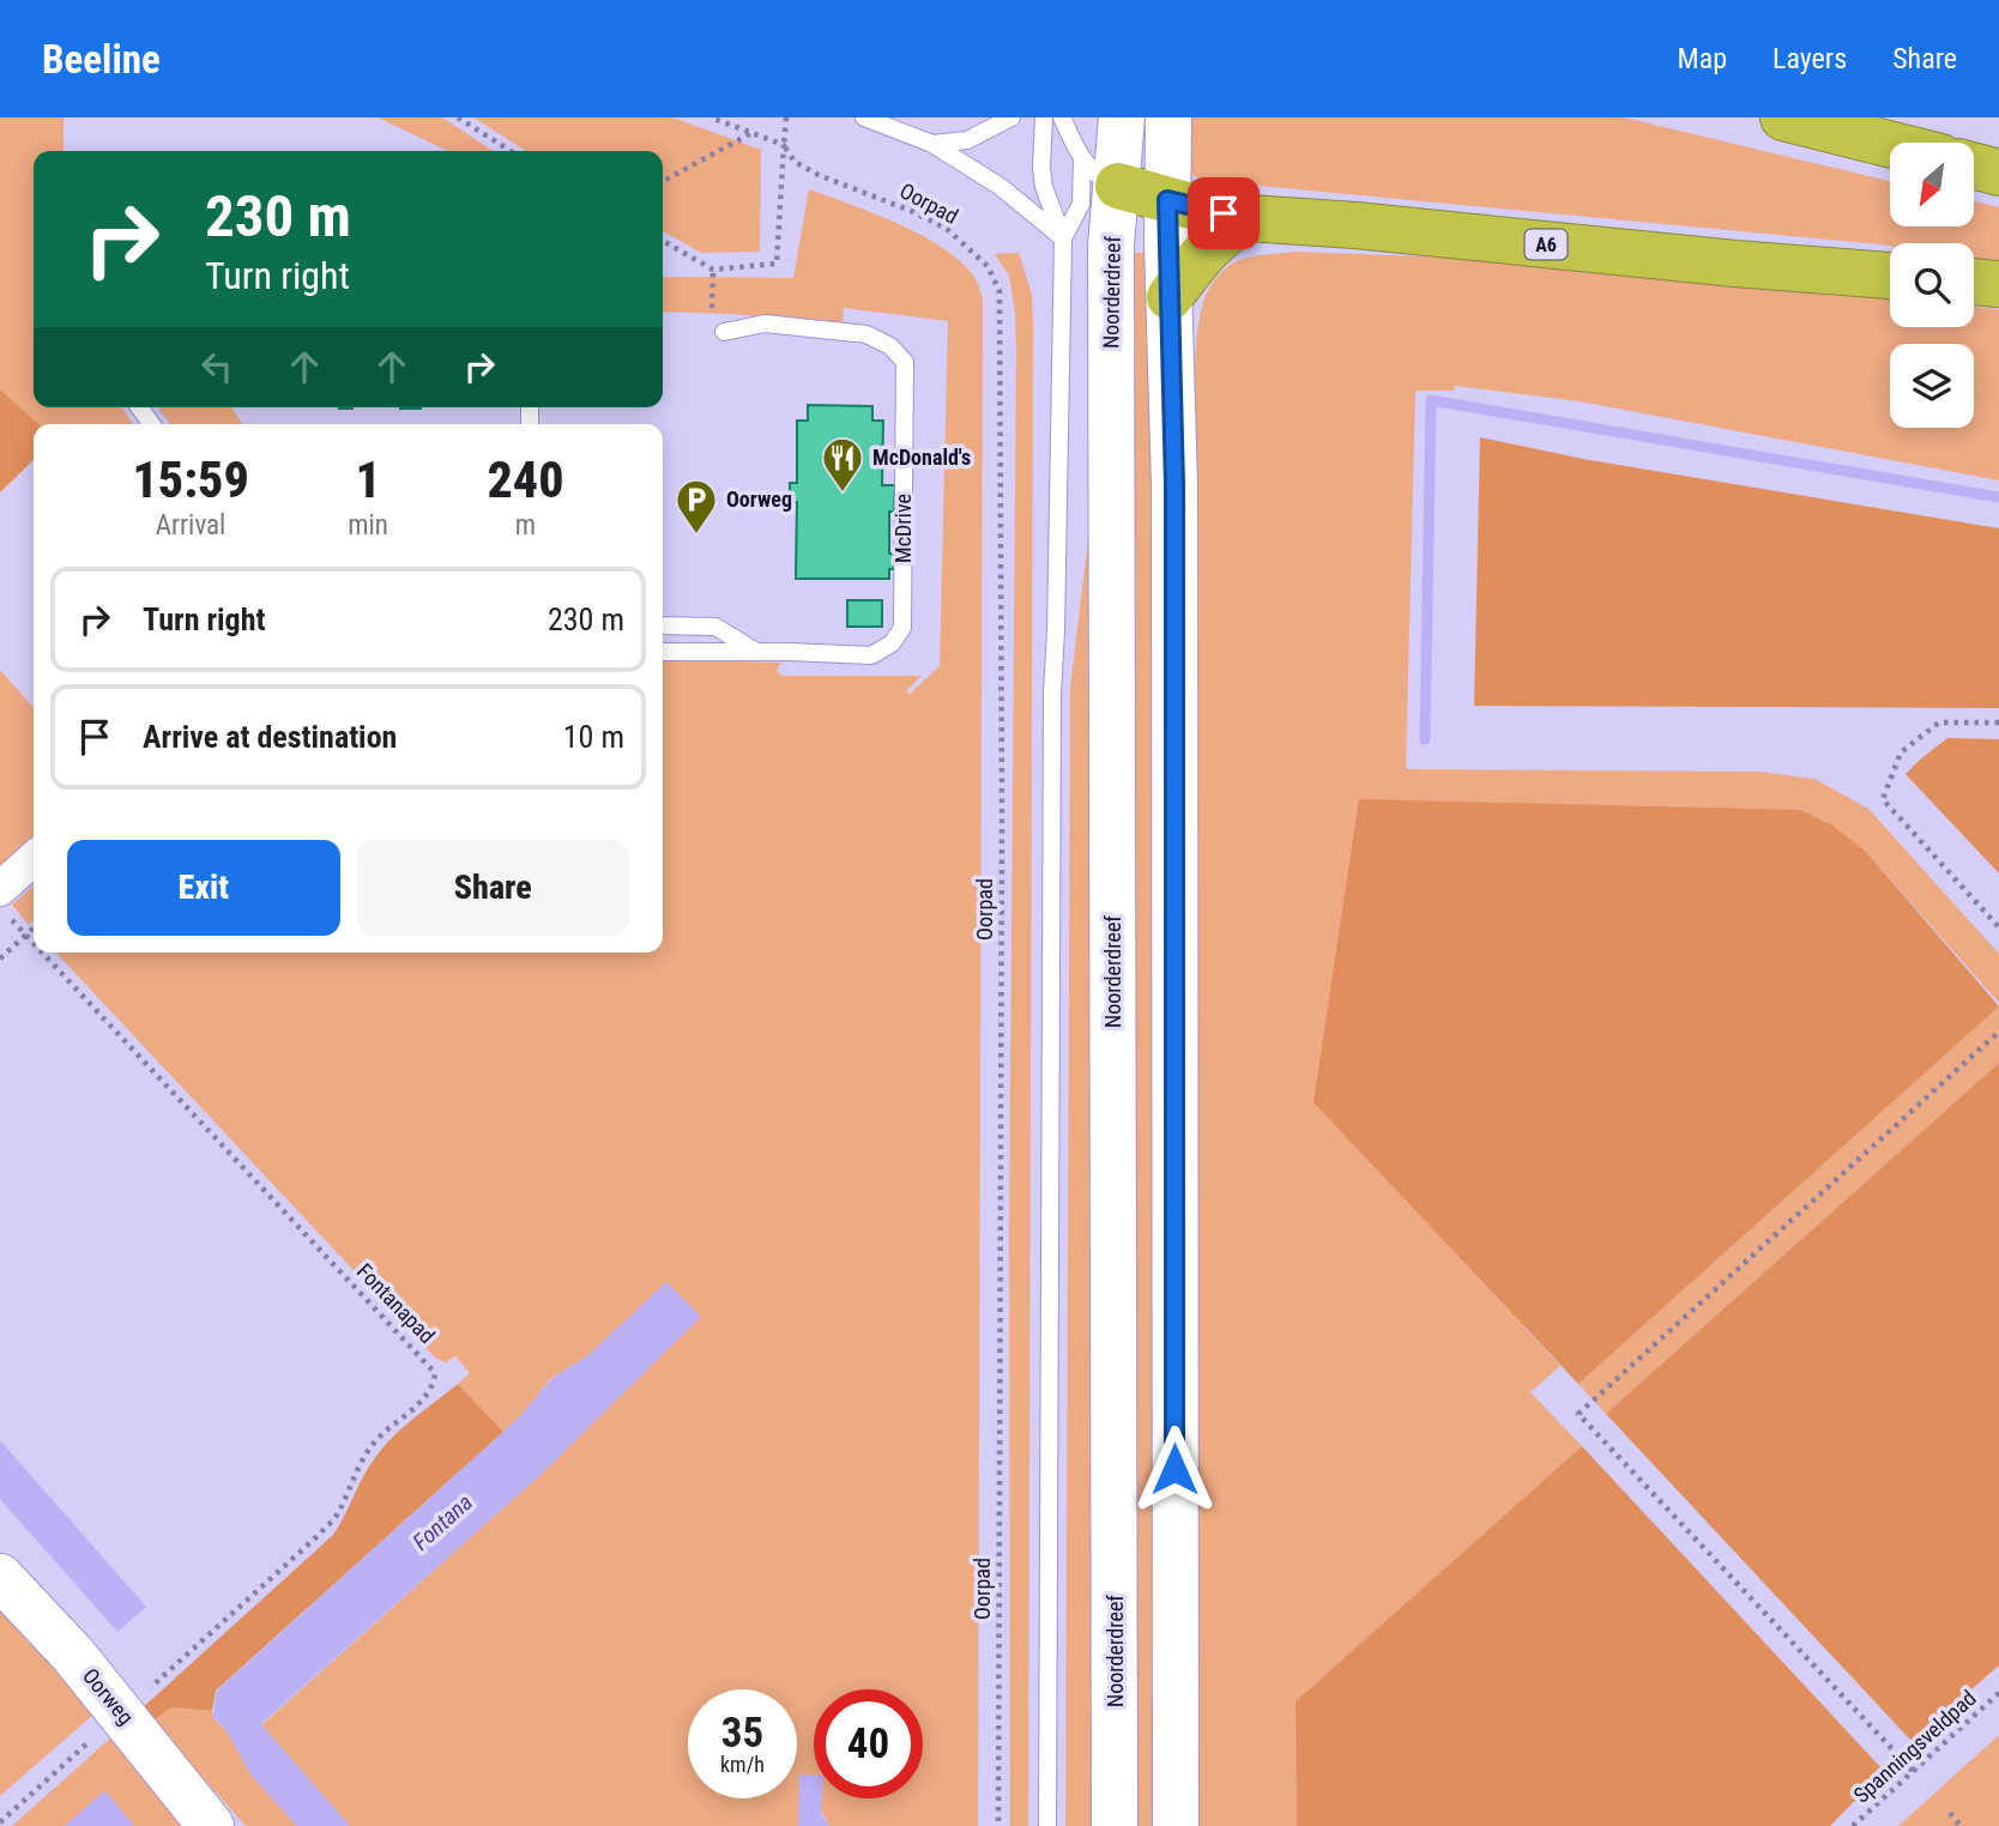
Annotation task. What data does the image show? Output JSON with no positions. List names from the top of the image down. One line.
{"streets":{"highway":["A6"],"street":["Noorderdreef","Oorweg"],"lane":["McDrive"],"path":["Oorpad","Fontanapad","Spanningsveldpad"]},"crossings":[["A6","Noorderdreef"],["Fontanapad","Oorweg"]],"water":["Fontana"],"places":{"restaurant":["McDonald's"],"parking":["Oorweg"]},"north":"bottom left","page":{"header":"Beeline","nav":["Map","Layers","Share"],"turn":["230 m","Turn right"],"eta":["15:59","Arrival","1","min","240","m"],"list":[{"name":"Turn right","value":"230 m"},{"name":"Arrive at destination","value":"10 m"}],"buttons":["Exit","Share"],"speed":"35 km/h","limit":"40"}}
